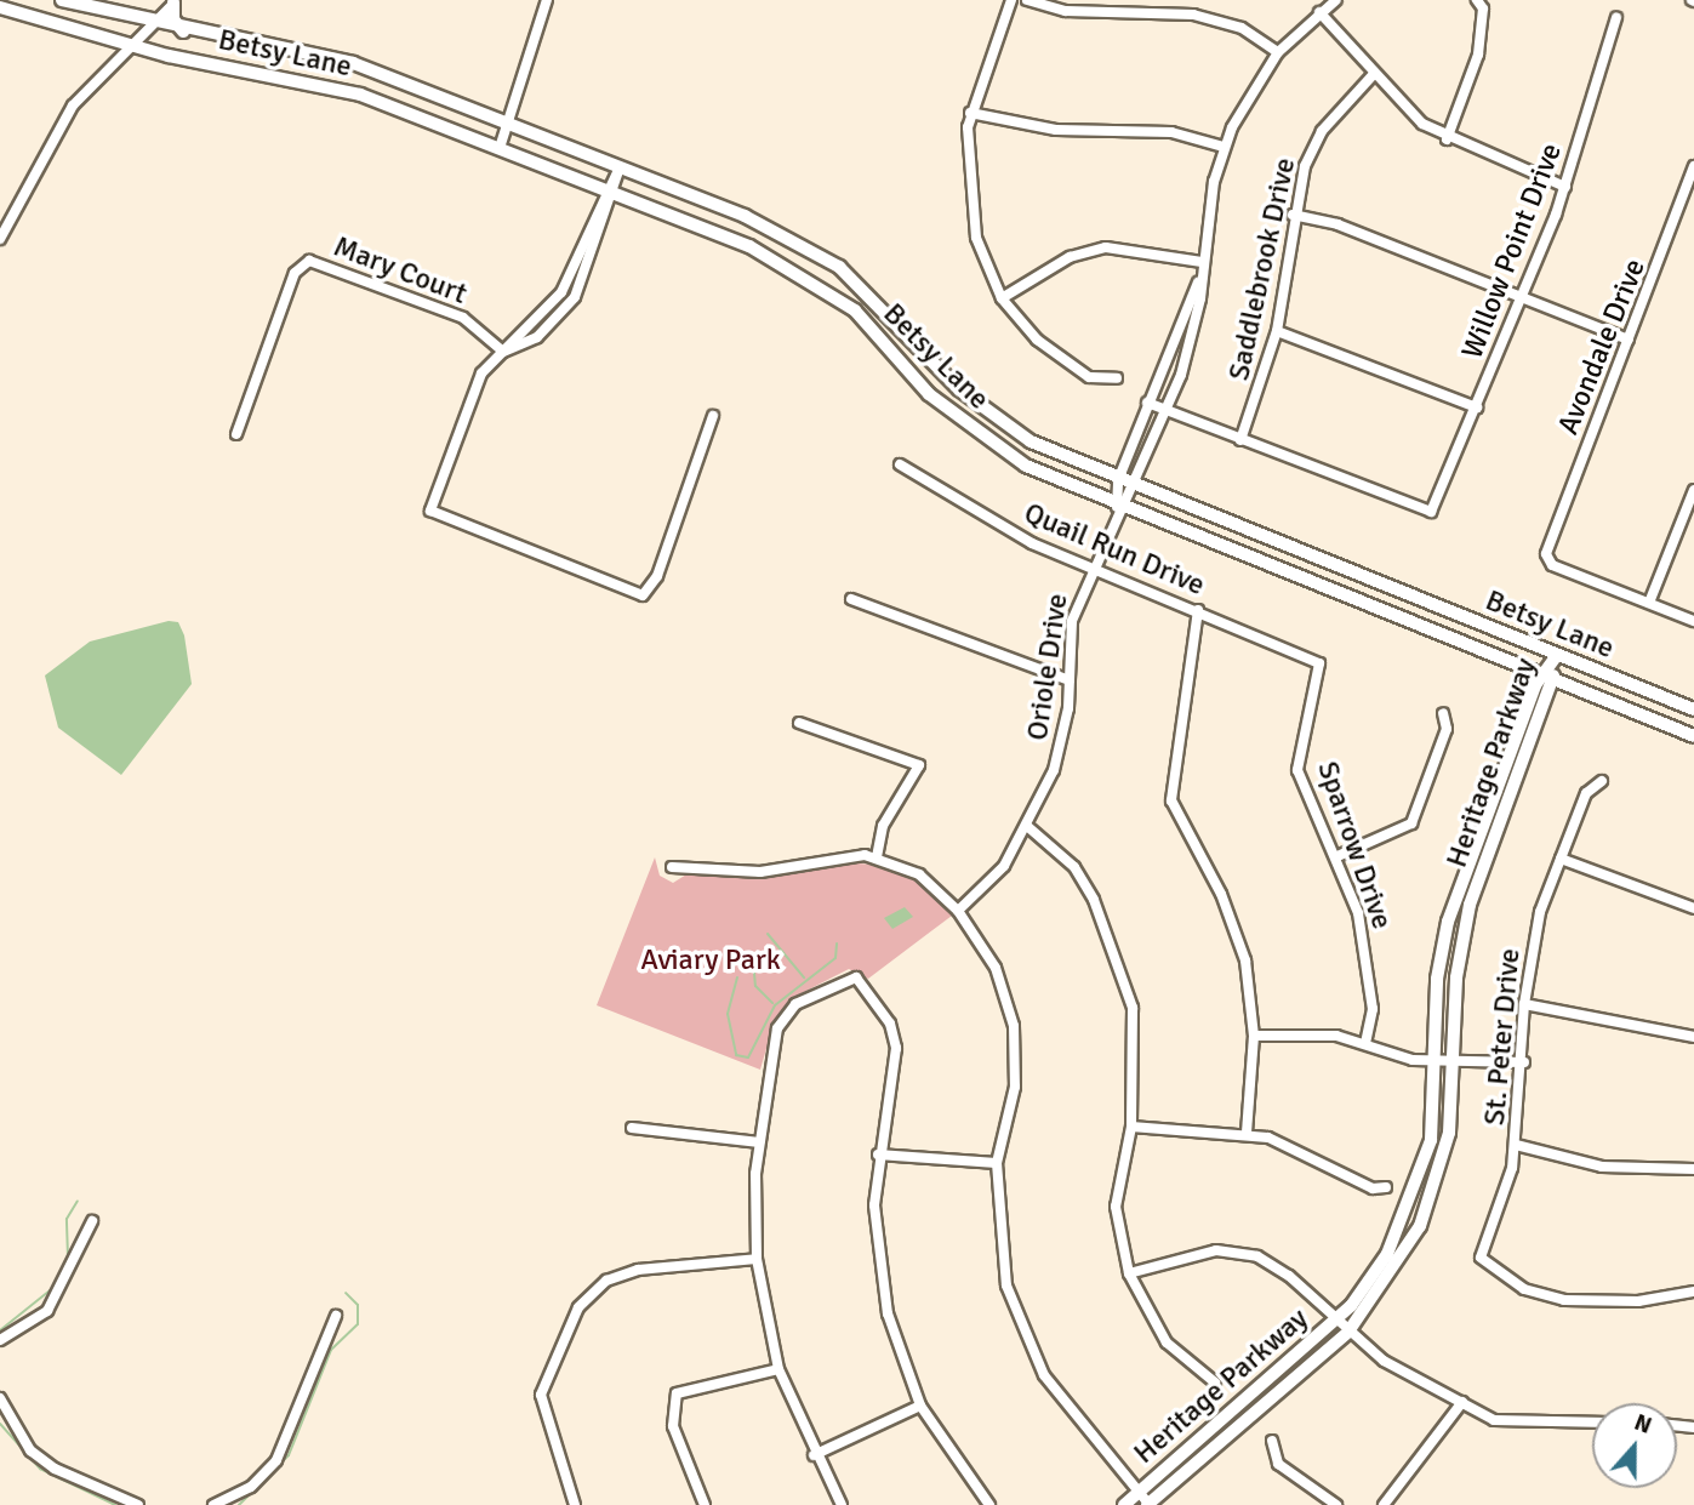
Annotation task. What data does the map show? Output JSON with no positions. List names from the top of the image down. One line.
{"streets":{"main road":["Betsy Lane","Heritage Parkway"],"street":["Willow Point Drive","Saddlebrook Drive","Mary Court","Avondale Drive","Quail Run Drive","Oriole Drive","Sparrow Drive","St. Peter Drive"]},"crossings":[["Betsy Lane","Oriole Drive"],["Betsy Lane","Heritage Parkway"],["Willow Point Drive","Saddlebrook Drive"],["Quail Run Drive","Oriole Drive"],["Quail Run Drive","Sparrow Drive"]],"parks":["Aviary Park"],"north":"top"}
